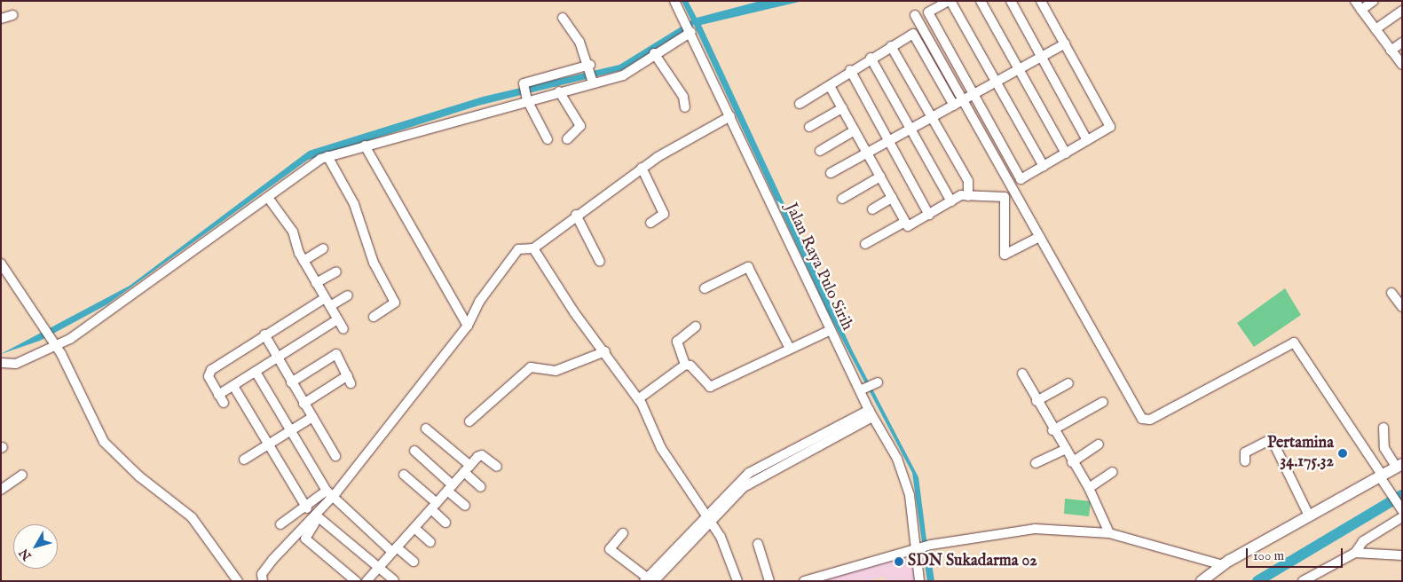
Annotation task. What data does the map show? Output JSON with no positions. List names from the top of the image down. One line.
{"streets":{"street":["Jalan Raya Pulo Sirih"]},"places":["Pertamina 34.175.32","SDN Sukadarma 02"],"scale_bar":"100 m","north":"bottom left"}
